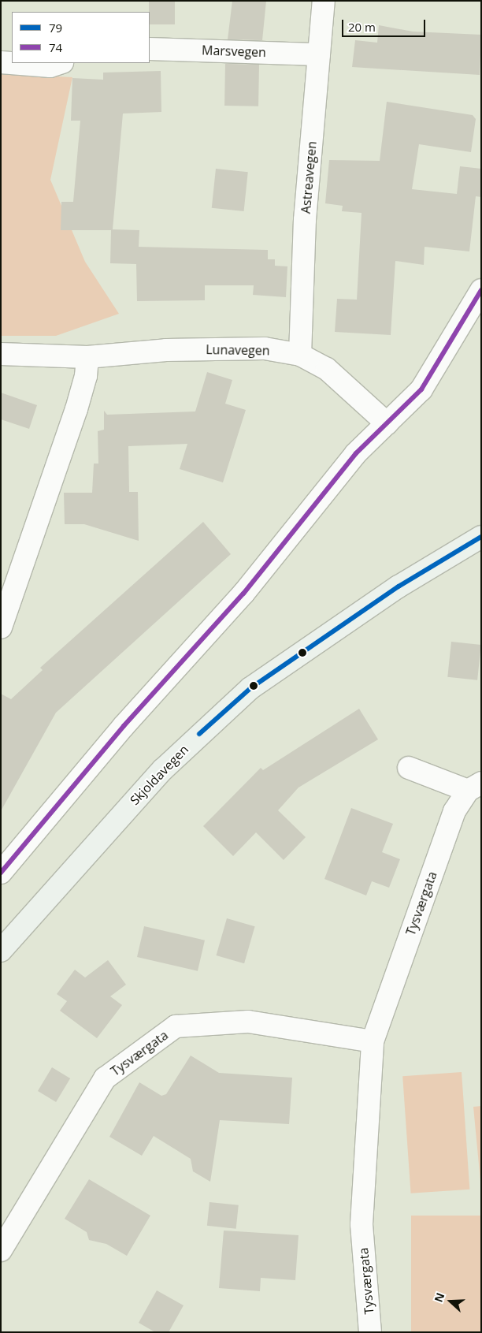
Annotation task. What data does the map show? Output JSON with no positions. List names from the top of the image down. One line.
{"streets":{"main road":["Skjoldavegen"],"street":["Marsvegen","Astreavegen","Lunavegen","Tysværgata"]},"crossings":[["Marsvegen","Astreavegen"],["Astreavegen","Lunavegen"]],"lines":["transit line 74","transit line 79"],"legend":["79","74"],"scale_bar":"20 m","north":"left"}
